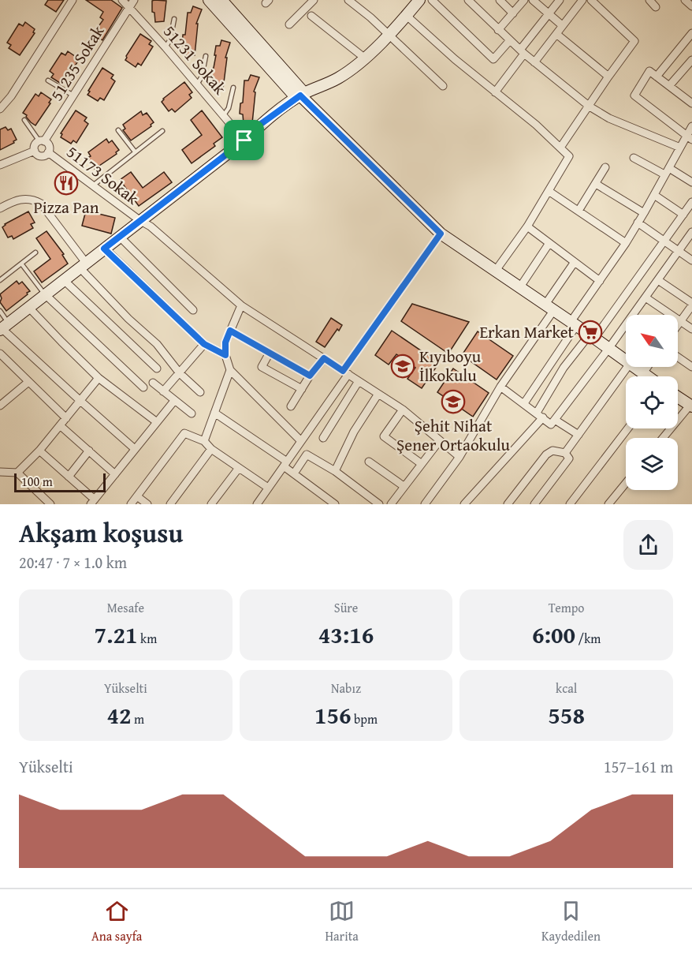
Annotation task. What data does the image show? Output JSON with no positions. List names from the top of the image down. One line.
{"streets":{"street":["51231 Sokak","51235 Sokak","51173 Sokak"]},"crossings":[["51231 Sokak","51235 Sokak"],["51235 Sokak","51173 Sokak"]],"places":{"restaurant":["Pizza Pan"],"supermarket":["Erkan Market"],"school or university":["Kıyıboyu İlkokulu","Şehit Nihat Şener Ortaokulu"]},"scale_bar":"100 m","north":"top left","page":{"scale":"100 m","heading":["Akşam koşusu","20:47 · 7 × 1.0 km"],"stats":[["Mesafe","7.21 km"],["Süre","43:16"],["Tempo","6:00 /km"],["Yükselti","42 m"],["Nabız","156 bpm"],["kcal","558"]],"chart":["Yükselti","157–161 m"],"tabs":["Ana sayfa","Harita","Kaydedilen"]}}
